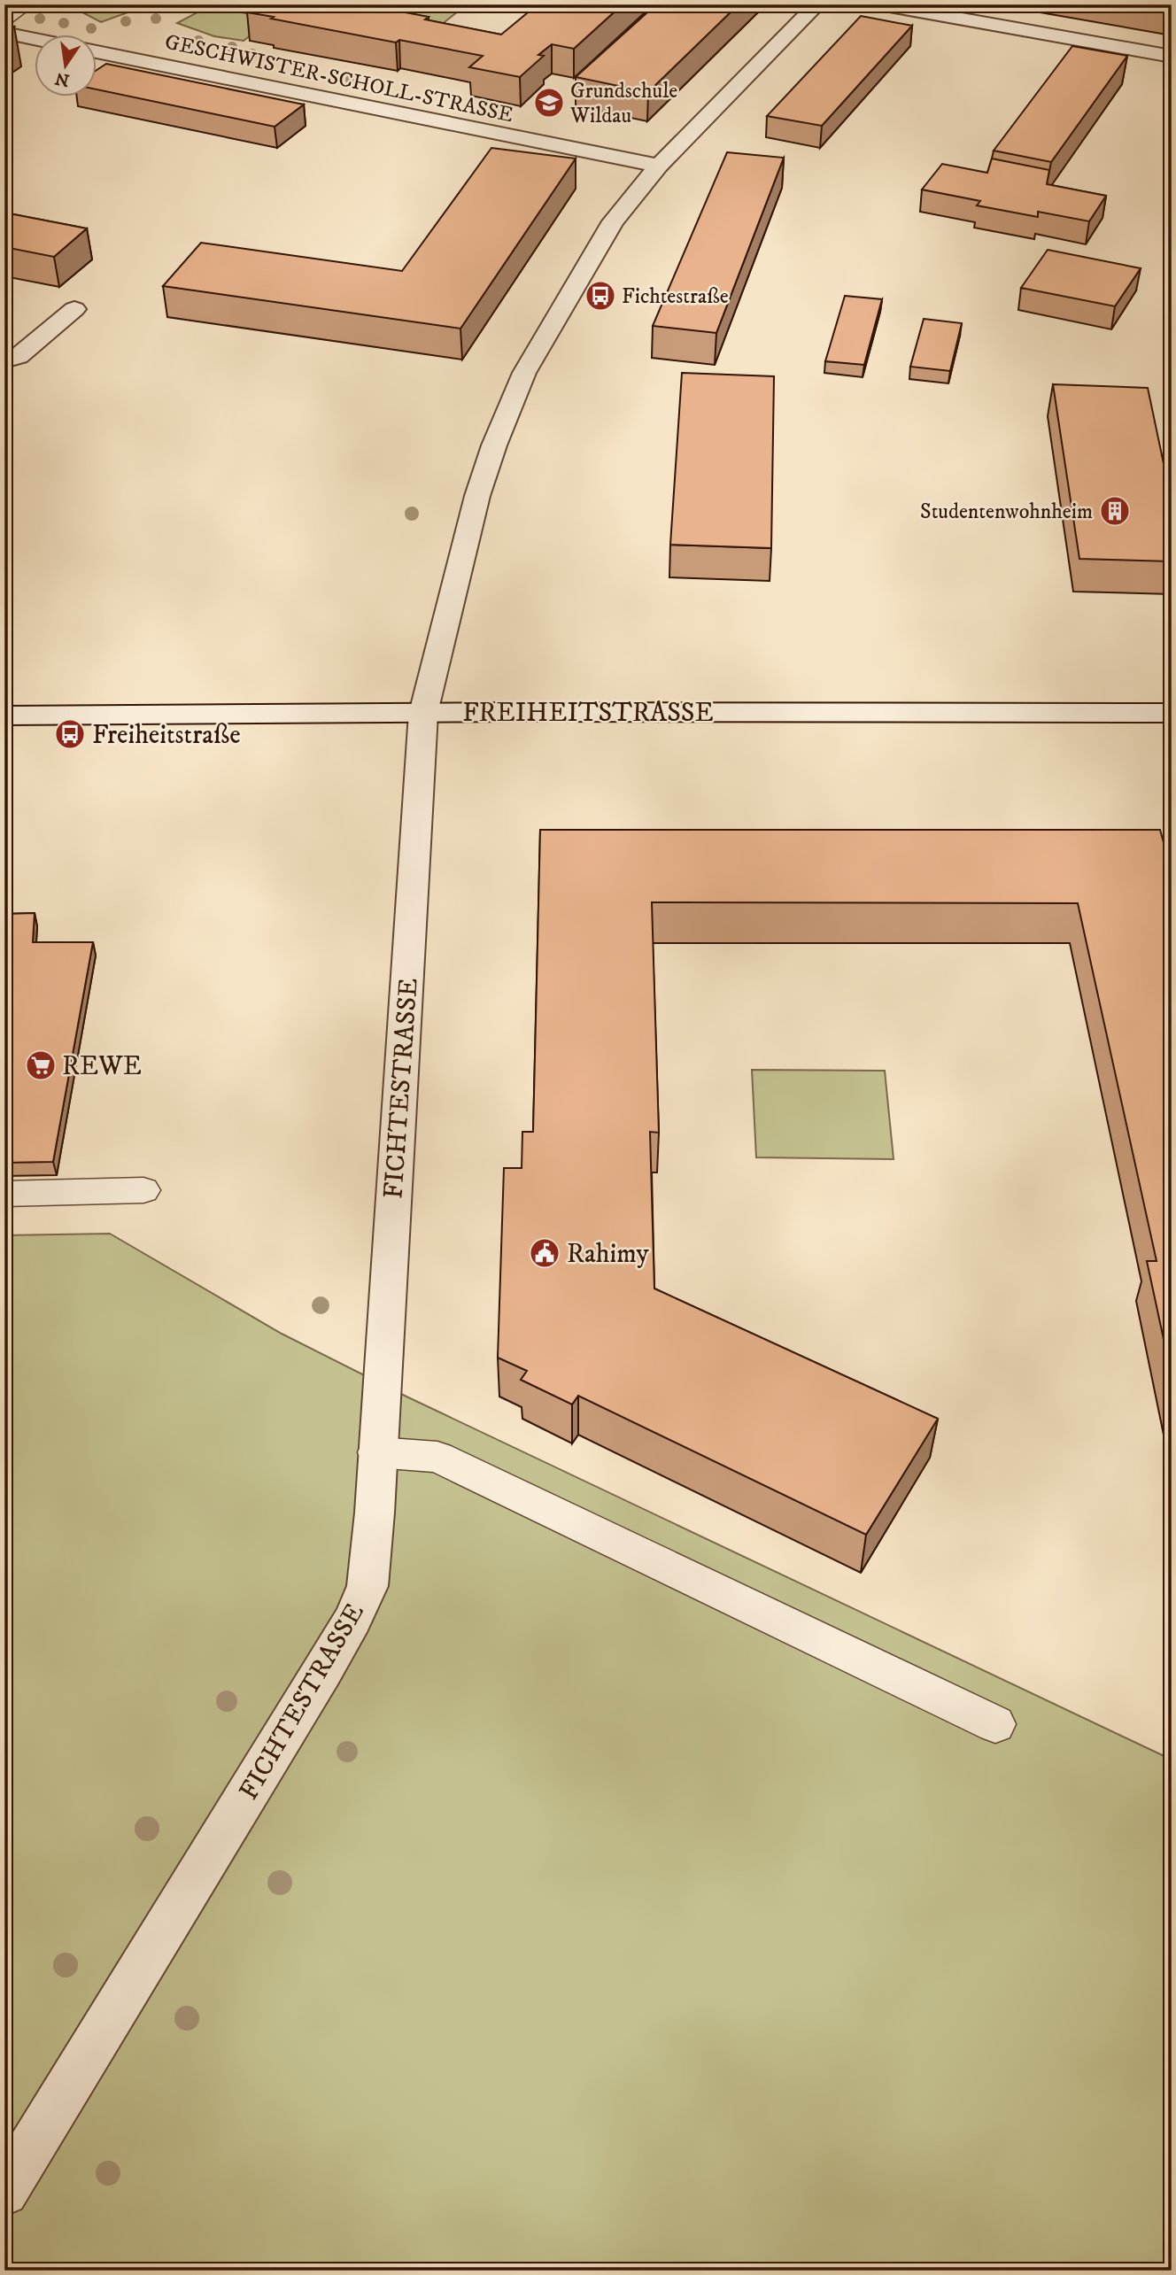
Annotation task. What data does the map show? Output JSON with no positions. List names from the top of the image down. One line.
{"streets":{"street":["GESCHWISTER-SCHOLL-STRASSE","FREIHEITSTRASSE","FICHTESTRASSE"]},"crossings":[["GESCHWISTER-SCHOLL-STRASSE","FICHTESTRASSE"],["FREIHEITSTRASSE","FICHTESTRASSE"]],"places":{"school or university":["Grundschule Wildau"],"bus stop":["Fichtestraße","Freiheitstraße"],"building":["Studentenwohnheim"],"supermarket":["REWE"],"public building":["Rahimy"]},"north":"bottom"}
